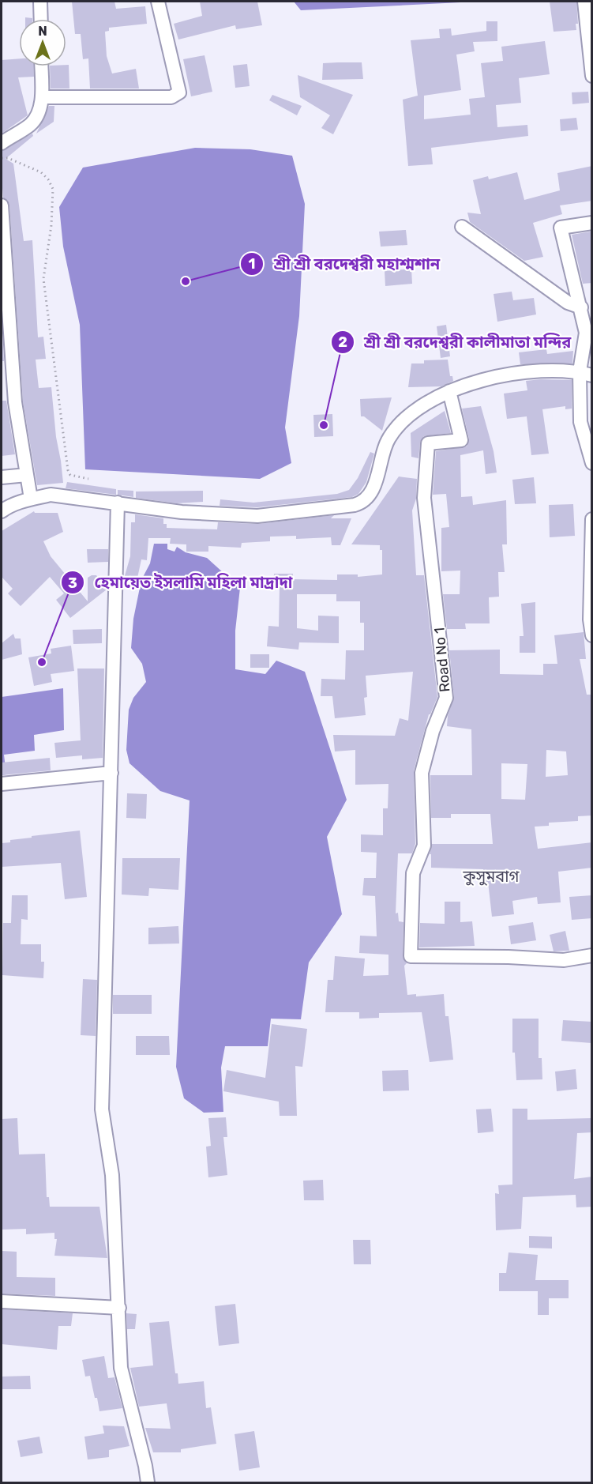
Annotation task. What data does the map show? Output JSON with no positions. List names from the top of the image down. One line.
{"streets":{"street":["Road No 1"]},"districts":["কুসুমবাগ"],"places":["শ্রী শ্রী বরদেশ্বরী মহাশ্মশান","শ্রী শ্রী বরদেশ্বরী কালীমাতা মন্দির","হেমায়েত ইসলামি মহিলা মাদ্রাদা"],"north":"top"}
